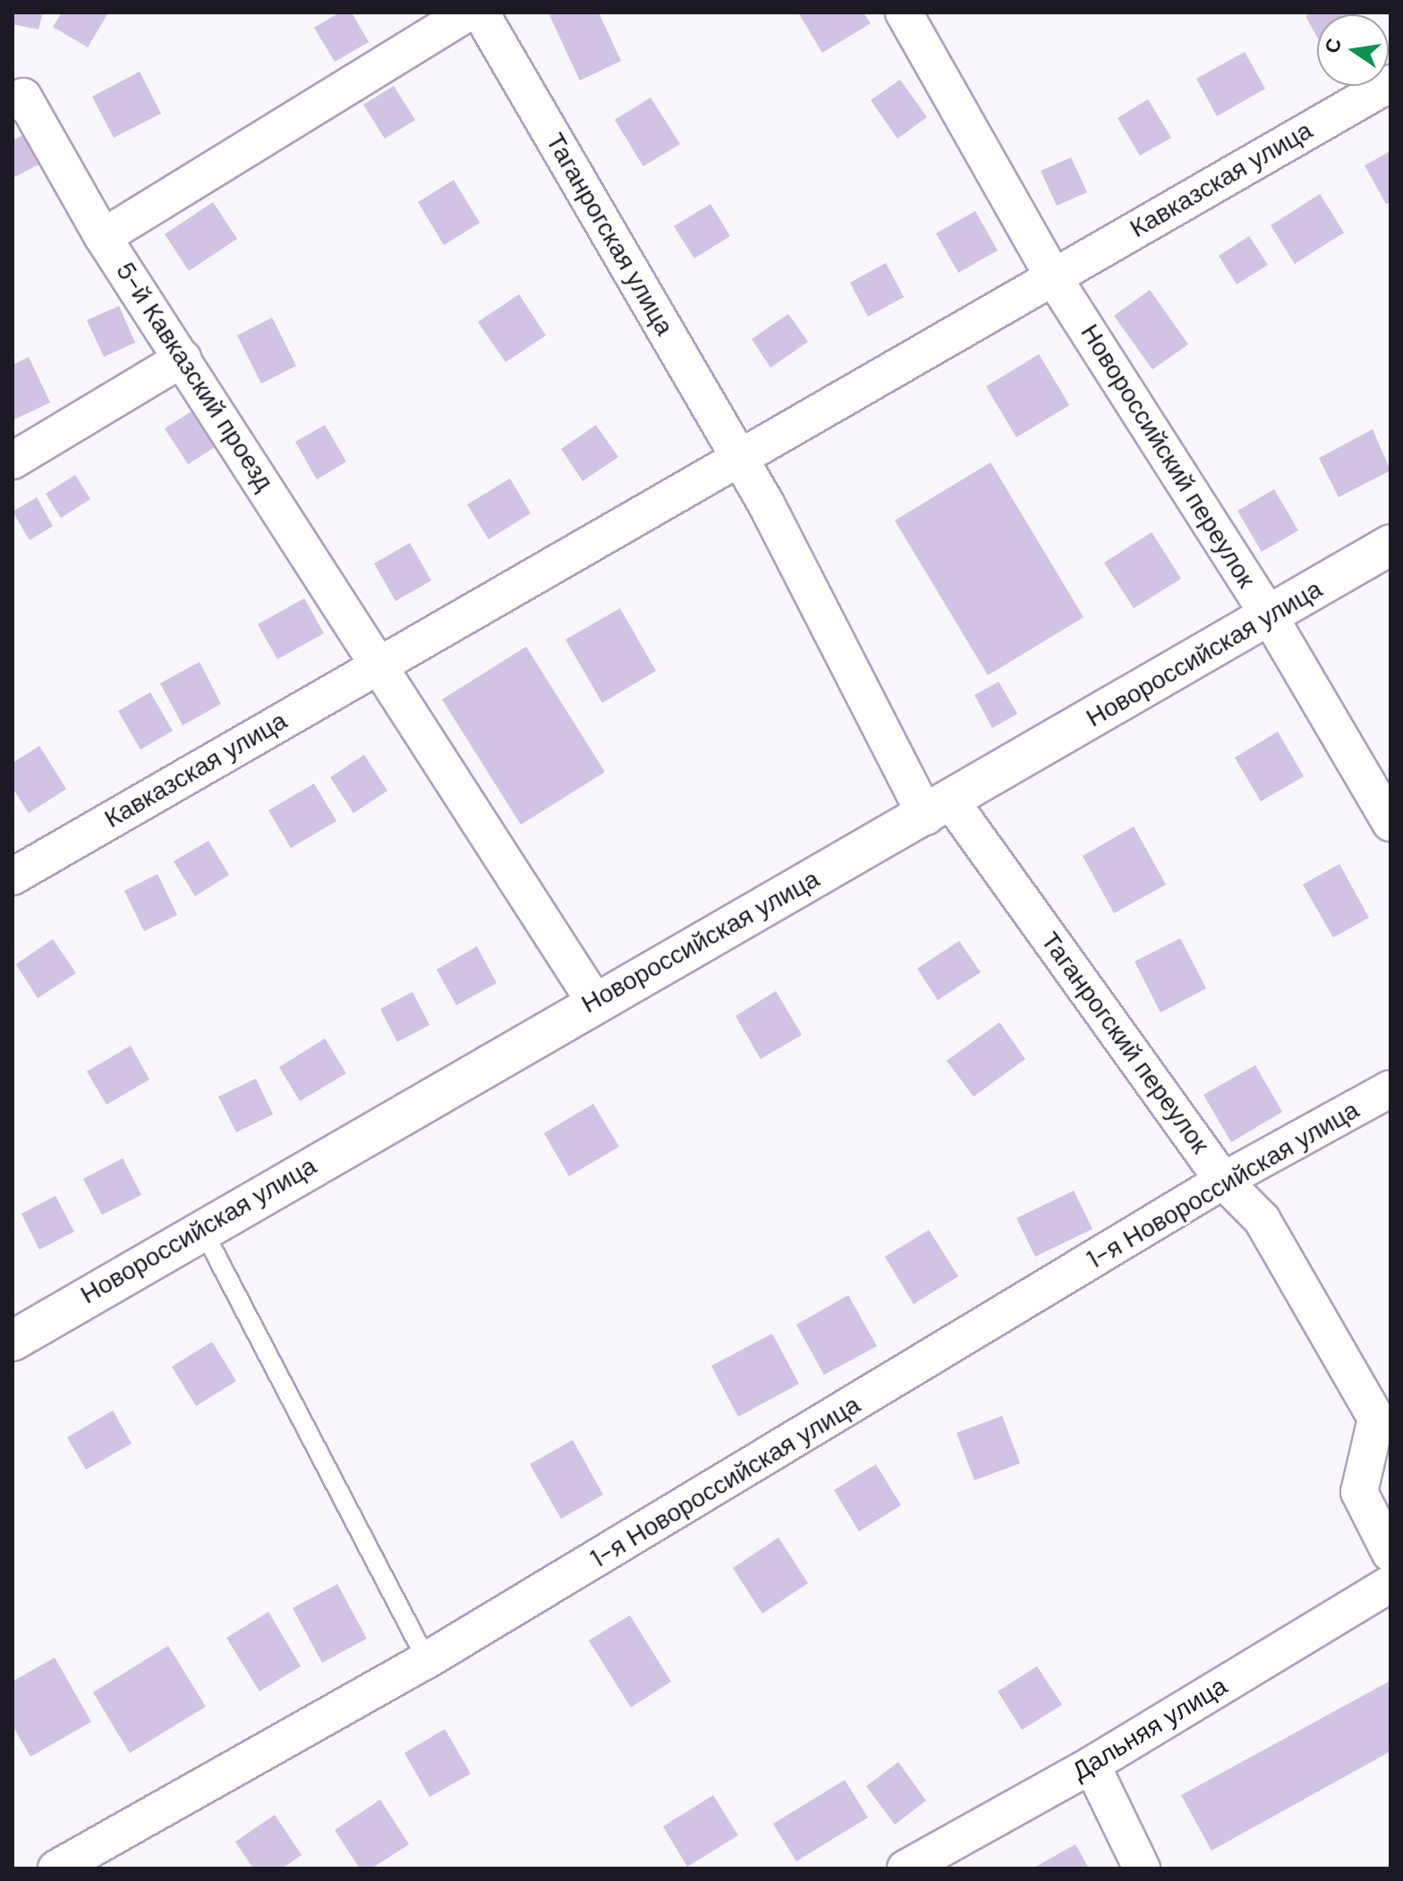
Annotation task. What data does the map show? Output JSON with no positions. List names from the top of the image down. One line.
{"streets":{"street":["Кавказская улица","Таганрогская улица","5-й Кавказский проезд","Новороссийский переулок","Новороссийская улица","Таганрогский переулок","1-я Новороссийская улица","Дальняя улица"]},"crossings":[["Кавказская улица","Таганрогская улица"],["Кавказская улица","5-й Кавказский проезд"],["Кавказская улица","Новороссийский переулок"],["Таганрогская улица","Новороссийская улица"],["Таганрогская улица","Таганрогский переулок"],["5-й Кавказский проезд","Новороссийская улица"],["Новороссийский переулок","Новороссийская улица"],["Новороссийская улица","Таганрогский переулок"],["Таганрогский переулок","1-я Новороссийская улица"]],"north":"left"}
